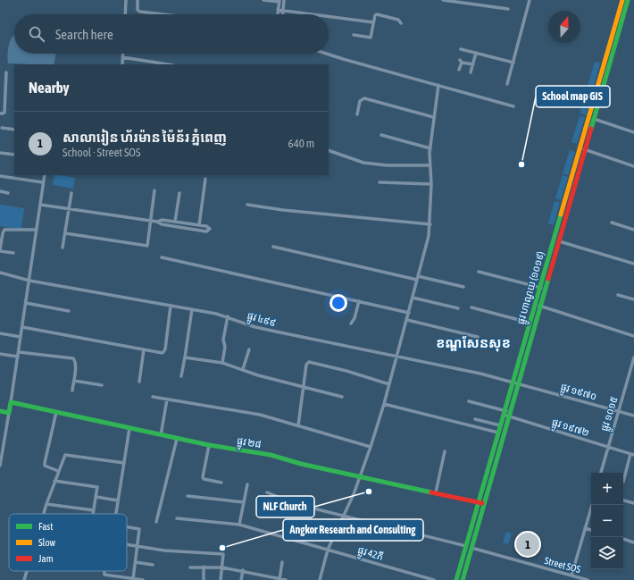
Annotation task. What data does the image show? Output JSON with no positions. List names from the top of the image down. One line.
{"streets":{"main road":["ផ្លូវ ហាណូយ (១០១៩)","ផ្លូវ ២៨"],"street":["ផ្លូវ ៤៩៩","ផ្លូវ ១៩៧០","ផ្លូវ ១០១៥","ផ្លូវ ១៩៧២","ផ្លូវ 42ភី","Street SOS"]},"crossings":[["ផ្លូវ ហាណូយ (១០១៩)","ផ្លូវ ៤៩៩"],["ផ្លូវ ហាណូយ (១០១៩)","ផ្លូវ ១៩៧០"],["ផ្លូវ ហាណូយ (១០១៩)","ផ្លូវ ១៩៧២"],["ផ្លូវ ហាណូយ (១០១៩)","ផ្លូវ ២៨"],["ផ្លូវ ហាណូយ (១០១៩)","Street SOS"],["ផ្លូវ ៤៩៩","ផ្លូវ ១៩៧០"],["ផ្លូវ ១៩៧០","ផ្លូវ ១០១៥"],["ផ្លូវ ១០១៥","ផ្លូវ ១៩៧២"]],"districts":["ខណ្ឌសែនសុខ"],"places":["School map GIS","NLF Church","Angkor Research and Consulting"],"legend":["Fast","Slow","Jam"],"north":"top","page":{"search":"Search here","heading":"Nearby","list":[{"mark":"1","name":"សាលារៀន ហ័រម៉ាន ម៉ៃន័រ ភ្នំពេញ","note":"School · Street SOS","value":"640 m"}],"map_buttons":["+","−"],"pins":"1"}}
